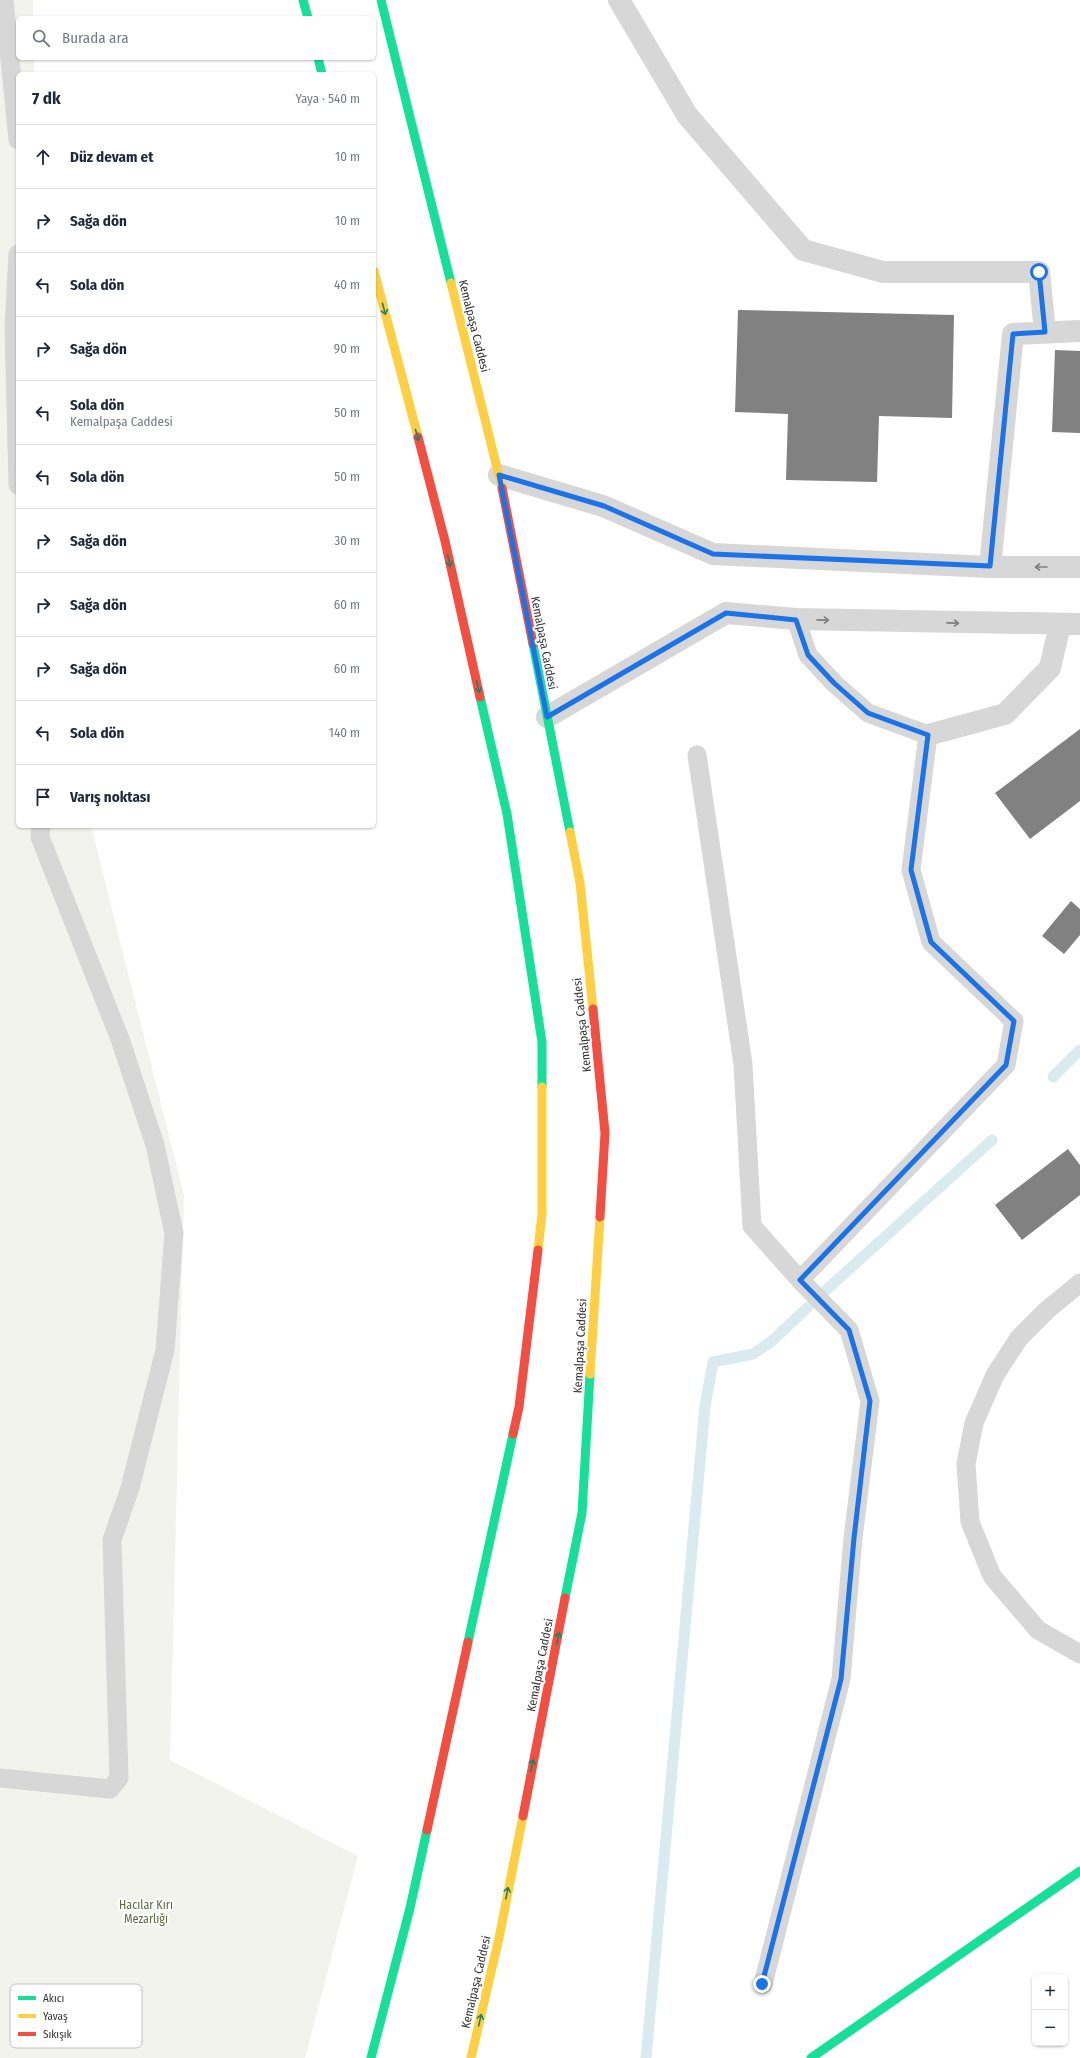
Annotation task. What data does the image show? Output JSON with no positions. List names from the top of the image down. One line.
{"streets":{"main road":["Kemalpaşa Caddesi"]},"parks":["Hacılar Kırı Mezarlığı"],"legend":["Akıcı","Yavaş","Sıkışık"],"page":{"search":"Burada ara","heading":["7 dk","Yaya · 540 m"],"list":[["Düz devam et","10 m"],["Sağa dön","10 m"],["Sola dön","40 m"],["Sağa dön","90 m"],["Sola dön","Kemalpaşa Caddesi","50 m"],["Sola dön","50 m"],["Sağa dön","30 m"],["Sağa dön","60 m"],["Sağa dön","60 m"],["Sola dön","140 m"],"Varış noktası"],"map_buttons":["+","−"]}}
